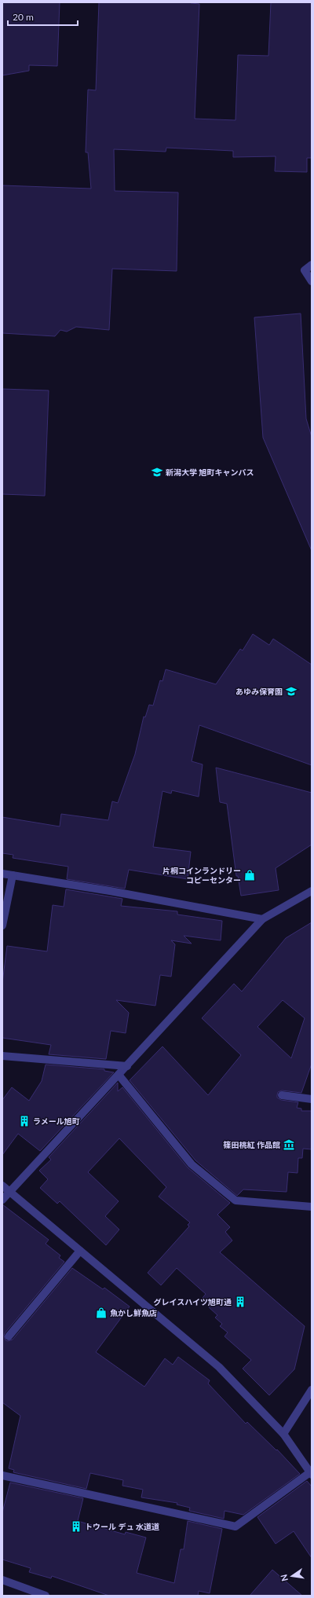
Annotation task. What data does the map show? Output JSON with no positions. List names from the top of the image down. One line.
{"places":{"school or university":["新潟大学 旭町キャンパス","あゆみ保育園"],"shop":["片桐コインランドリー コピーセンター","魚かし鮮魚店"],"building":["ラメール旭町","グレイスハイツ旭町通","トウール デュ 水道道"],"museum":["篠田桃紅 作品館"]},"scale_bar":"20 m","north":"left"}
